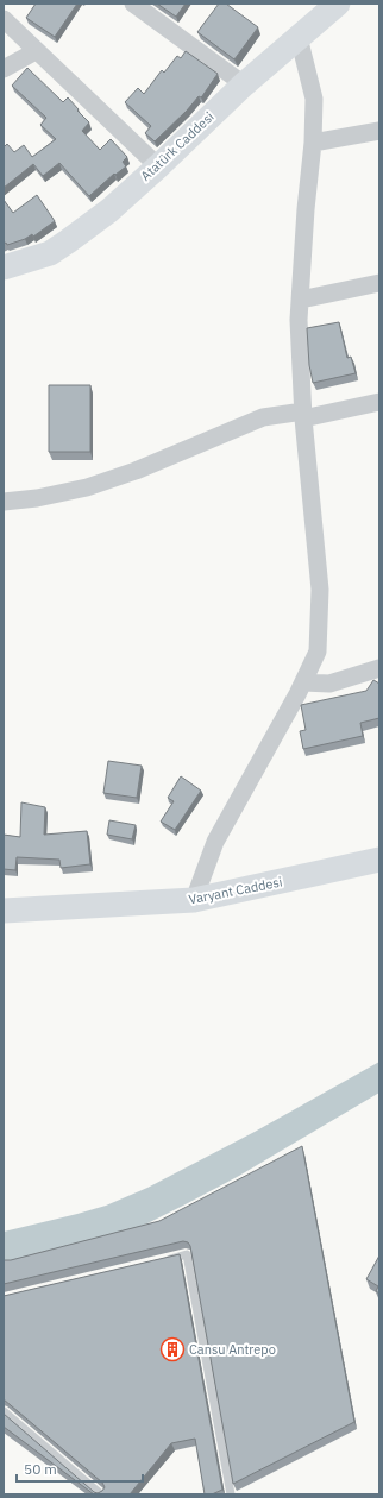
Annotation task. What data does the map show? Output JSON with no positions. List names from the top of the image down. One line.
{"streets":{"street":["Atatürk Caddesi","Varyant Caddesi"]},"places":{"building":["Cansu Antrepo"]},"scale_bar":"50 m"}
